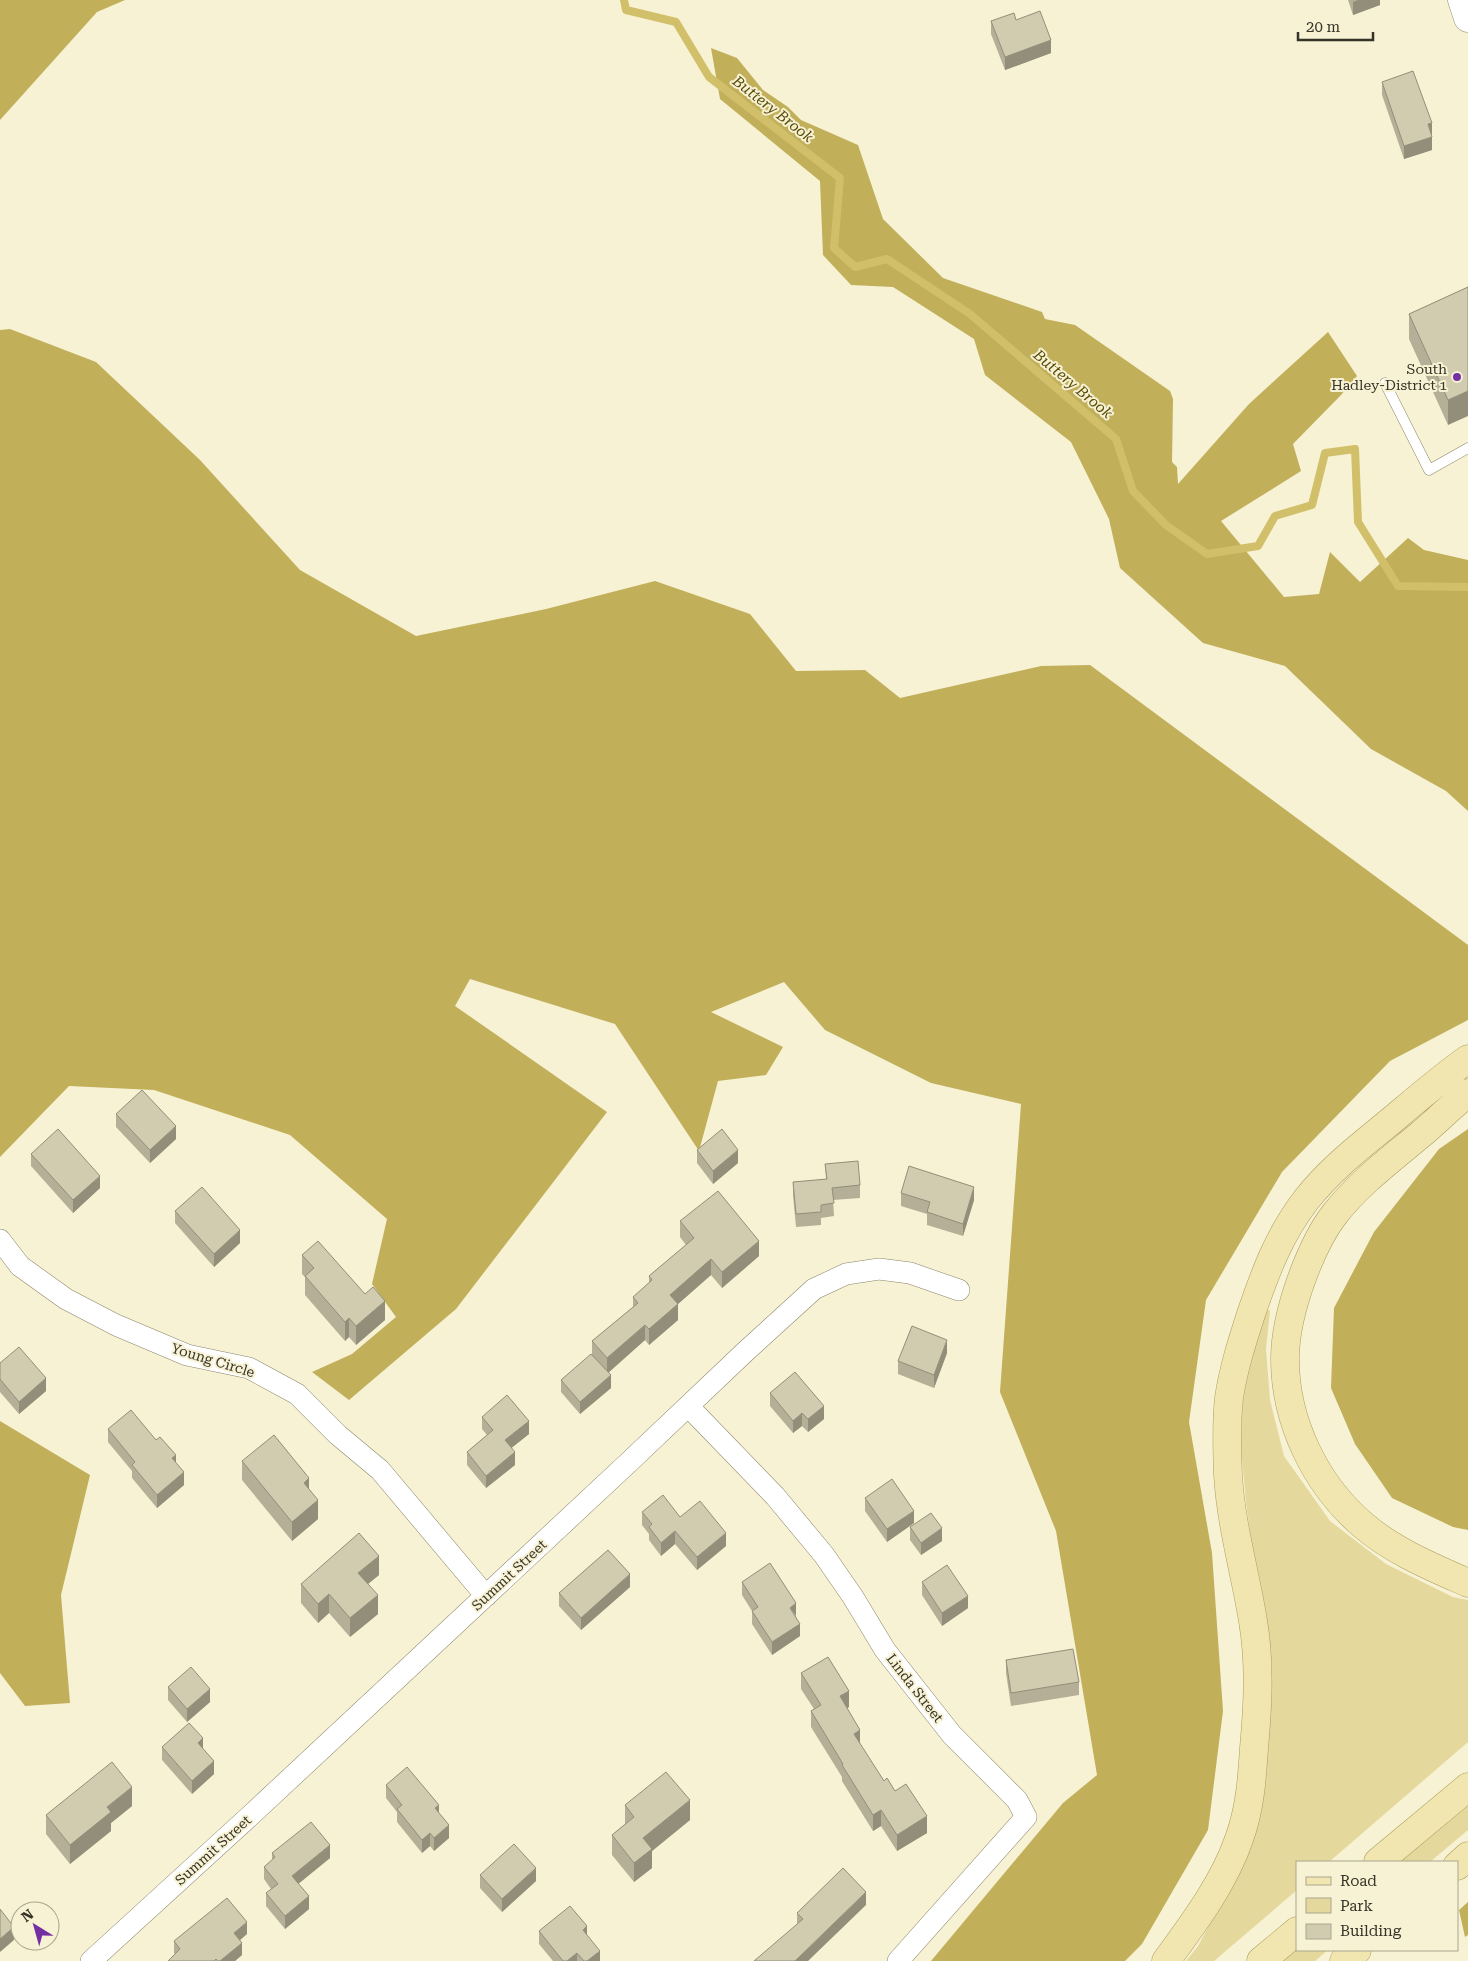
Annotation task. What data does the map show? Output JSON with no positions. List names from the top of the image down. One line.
{"streets":{"street":["Young Circle","Summit Street","Linda Street"]},"crossings":[["Young Circle","Summit Street"],["Summit Street","Linda Street"]],"water":["Buttery Brook"],"places":["South Hadley-District 1"],"legend":["Road","Park","Building"],"scale_bar":"20 m","north":"top left"}
